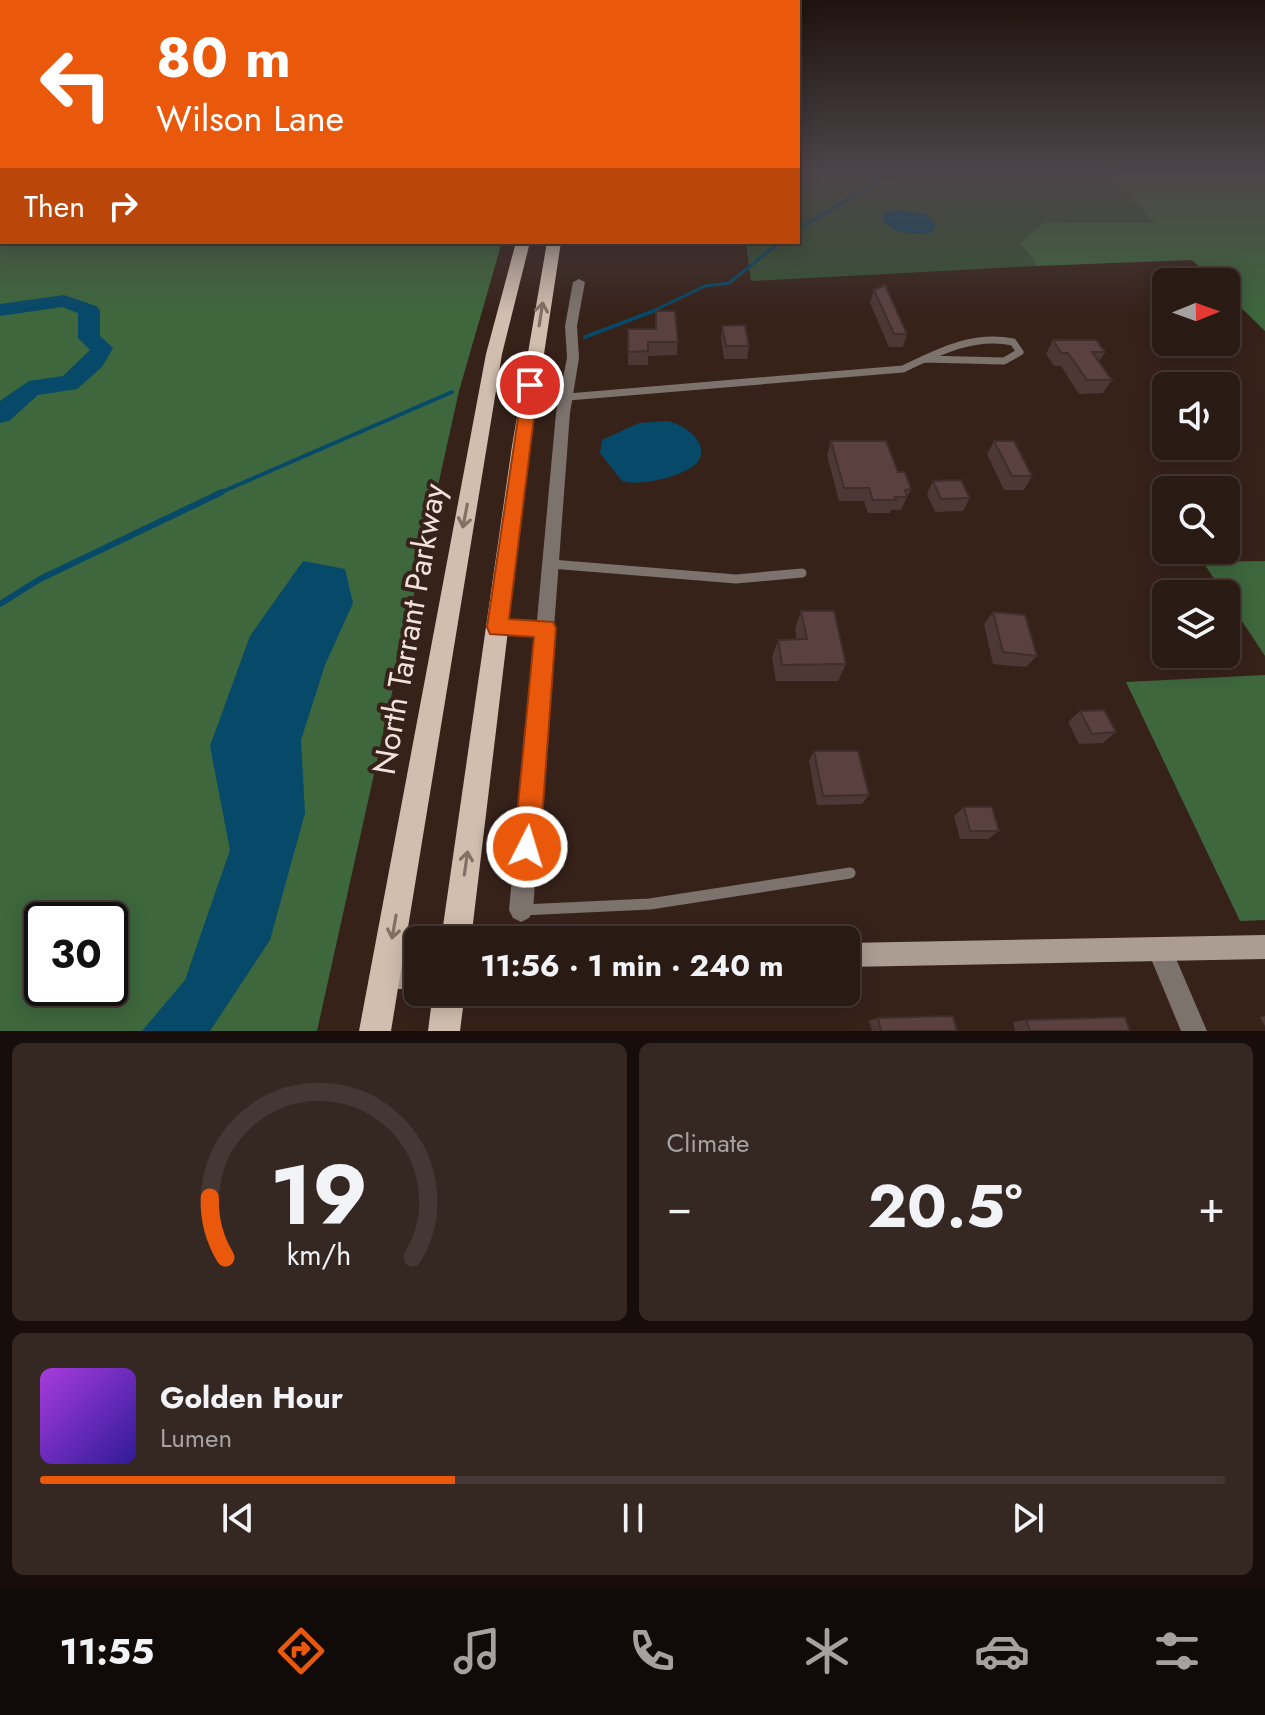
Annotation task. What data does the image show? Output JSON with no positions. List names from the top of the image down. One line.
{"streets":{"main road":["North Tarrant Parkway"]},"north":"right","page":{"turn":["80 m","Wilson Lane"],"then":"Then","limit":"30","trip":"11:56 · 1 min · 240 m","tile":"Climate","heat":["−","20.5°","+"],"song":["Golden Hour","Lumen"],"tabs":"11:55","gauge":["19","km/h"]}}
